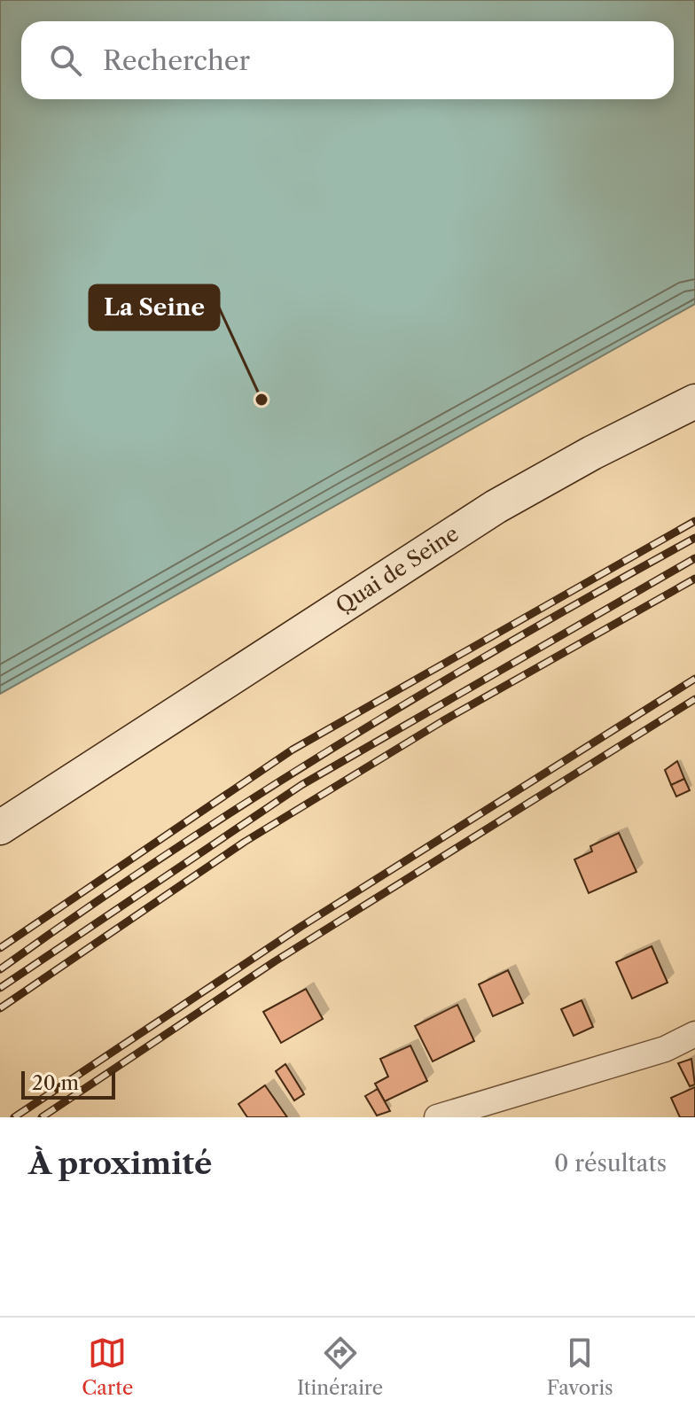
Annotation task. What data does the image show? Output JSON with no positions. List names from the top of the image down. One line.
{"streets":{"main road":["Quai de Seine"]},"places":["La Seine"],"scale_bar":"20 m","page":{"search":"Rechercher","scale":"20 m","heading":["À proximité","0 résultats"],"nav":["Carte","Itinéraire","Favoris"]}}
